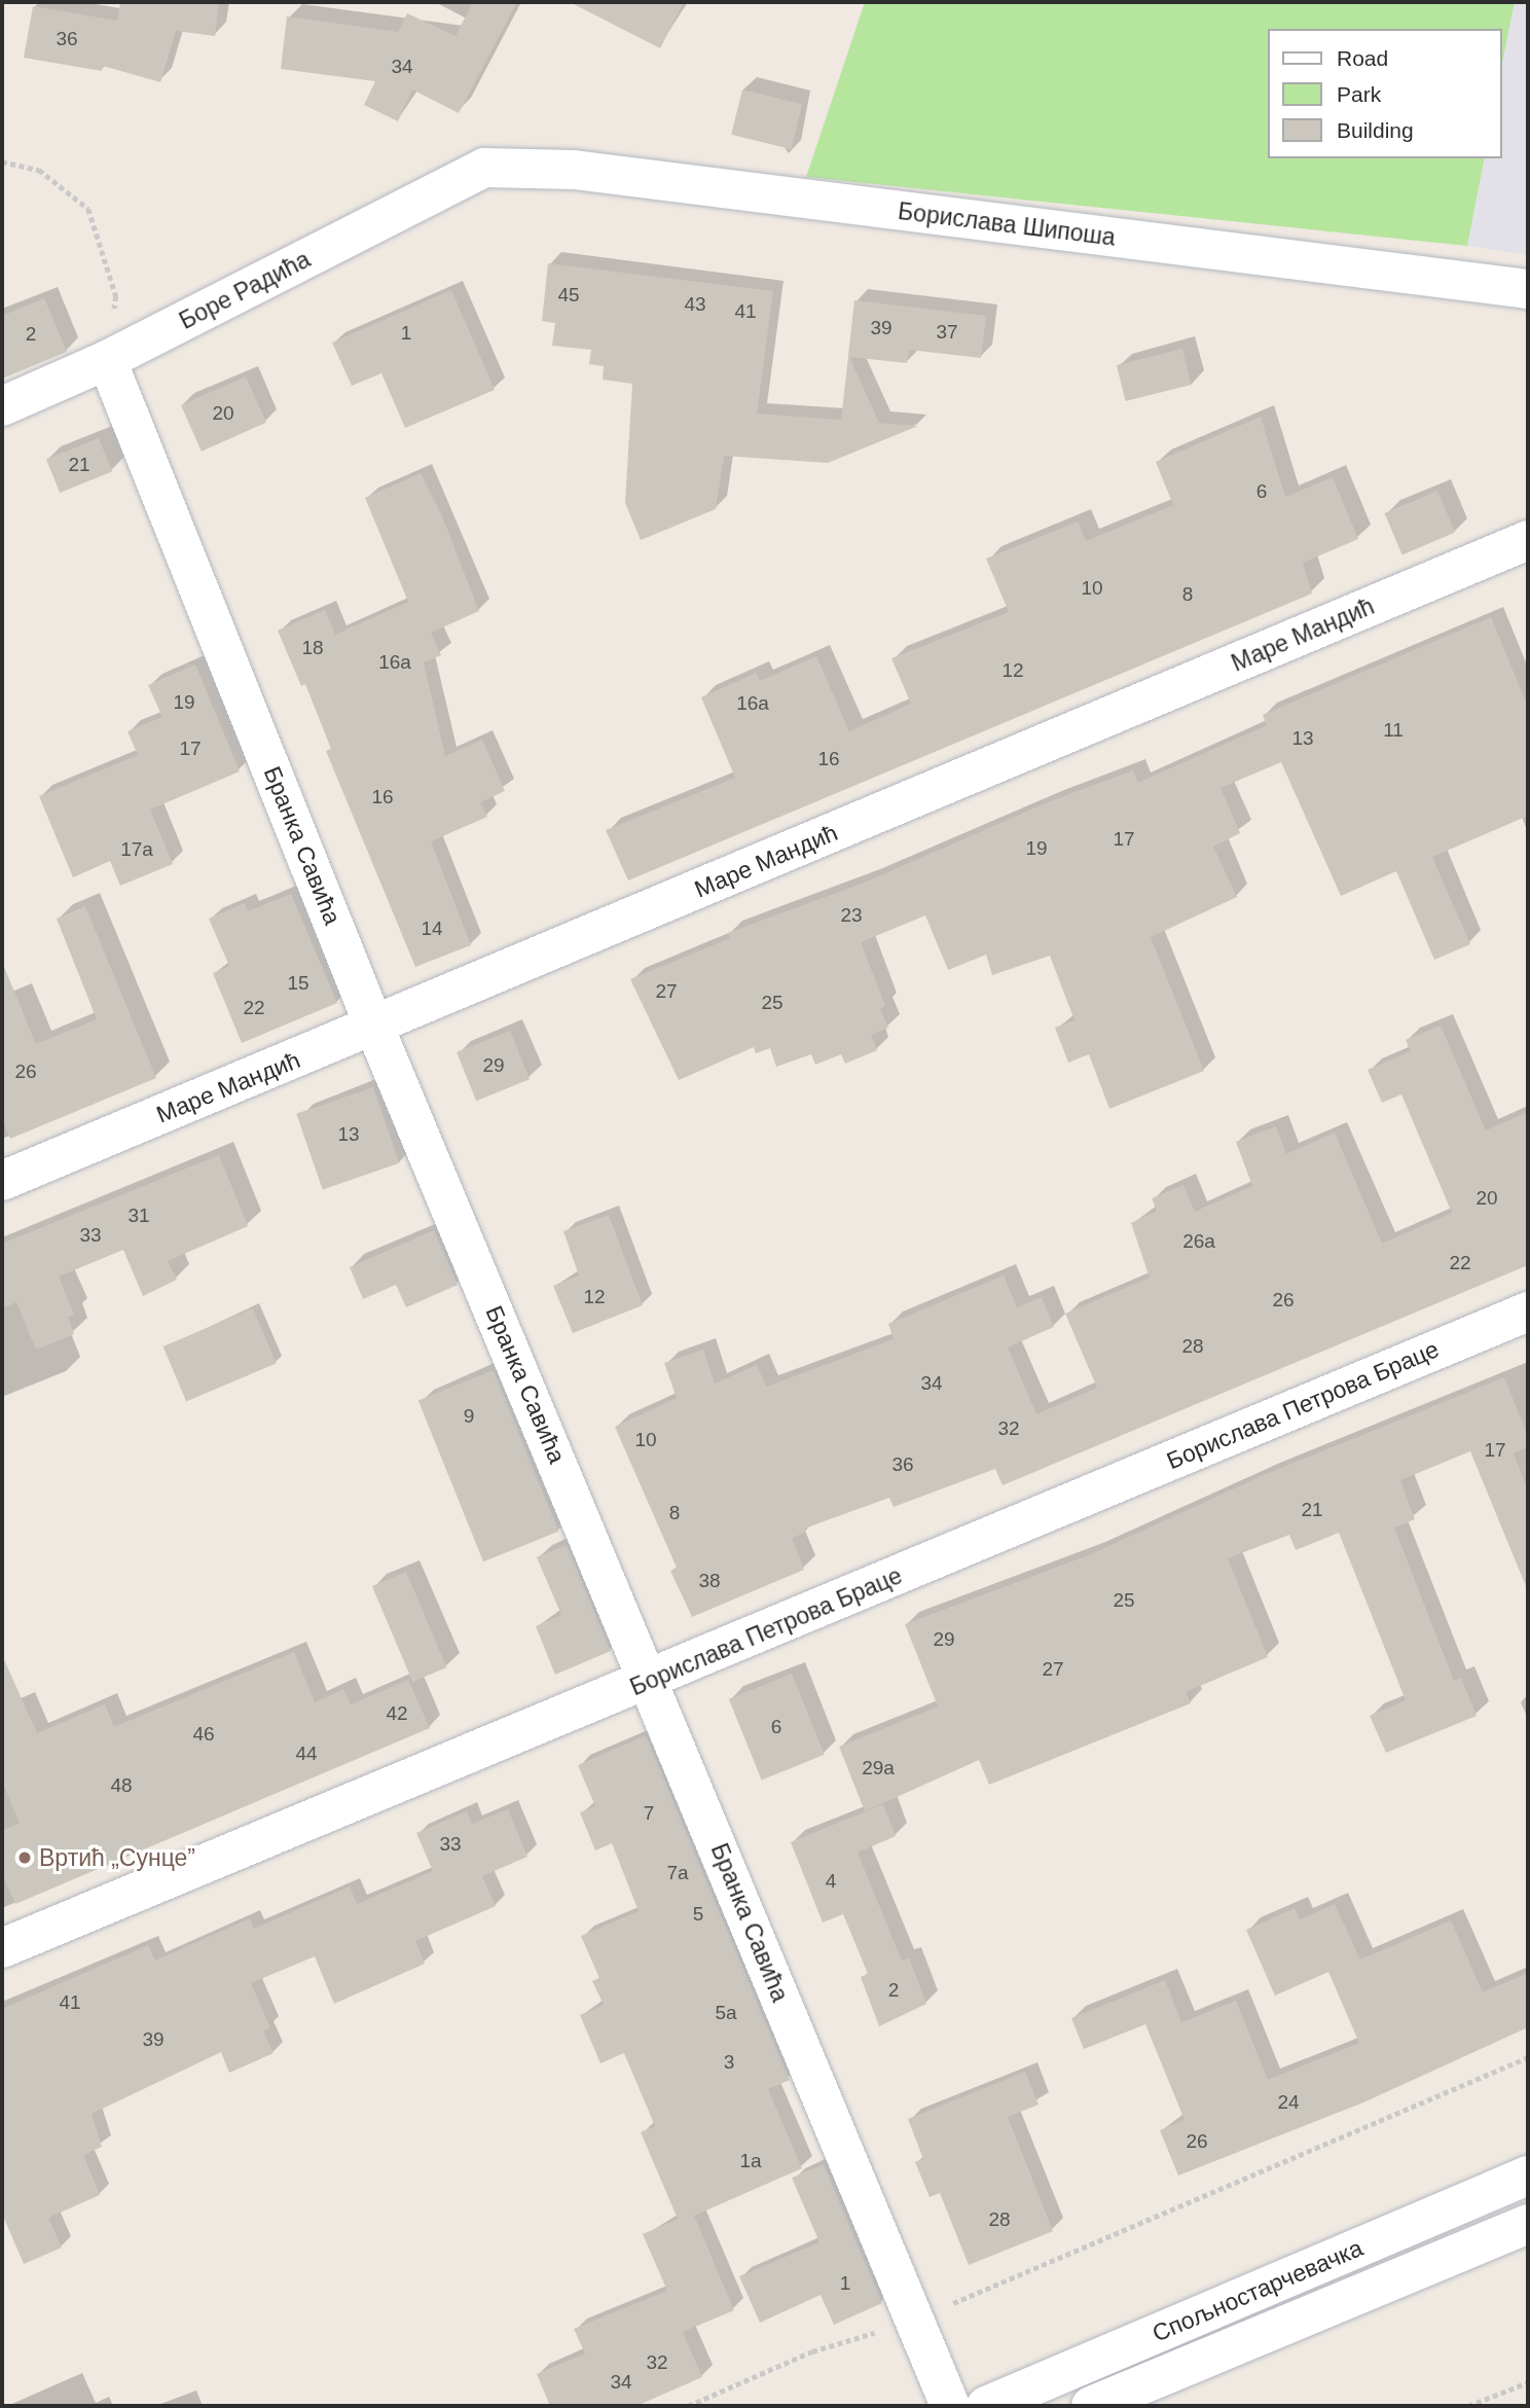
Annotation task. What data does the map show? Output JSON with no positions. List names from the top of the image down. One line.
{"streets":{"street":["Борислава Шипоша","Боре Радића","Маре Мандић","Бранка Савића","Борислава Петрова Браце","Спољностарчевачка"]},"crossings":[["Борислава Шипоша","Боре Радића"],["Боре Радића","Бранка Савића"],["Маре Мандић","Бранка Савића"],["Бранка Савића","Борислава Петрова Браце"]],"places":["Вртић „Сунце”"],"house_numbers":["36","34","45","43","41","39","37","1","2","20","21","6","10","8","18","16a","12","19","16a","11","13","17","16","16","17","19","17a","23","14","15","27","25","22","29","26","13","20","31","33","26a","22","12","26","28","34","9","32","10","17","36","21","8","38","25","29","27","42","6","46","44","29a","48","7","33","7a","4","5","2","41","5a","39","3","24","26","1a","28","1","32","34"],"legend":["Road","Park","Building"]}
